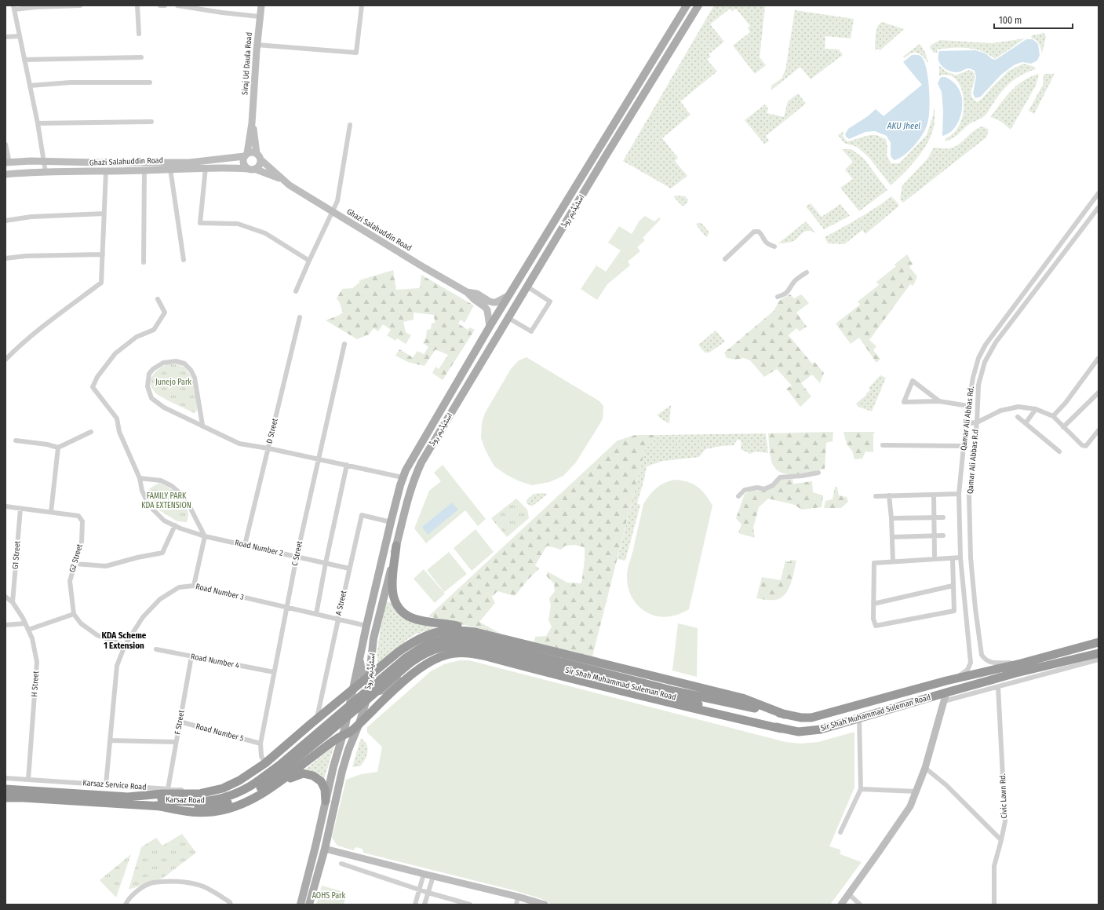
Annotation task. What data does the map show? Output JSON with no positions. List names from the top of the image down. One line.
{"streets":{"highway":["Sir Shah Muhammad Suleman Road","Karsaz Road"],"main road":["Siraj Ud Daula Road","Ghazi Salahuddin Road","اسٹیڈیم روڈ"],"street":["Qamar Ali Abbas Rd.","D Street","Qamar Ali Abbas R.d","Road Number 2","C Street","G1 Street","G2 Street","Road Number 3","A Street","Road Number 4","H Street","F Street","Road Number 5","Karsaz Service Road","Civic Lawn Rd."]},"crossings":[["Siraj Ud Daula Road","Ghazi Salahuddin Road"],["Ghazi Salahuddin Road","اسٹیڈیم روڈ"],["اسٹیڈیم روڈ","Road Number 3"],["اسٹیڈیم روڈ","A Street"],["Qamar Ali Abbas Rd.","Sir Shah Muhammad Suleman Road"],["D Street","Road Number 2"],["Qamar Ali Abbas R.d","Sir Shah Muhammad Suleman Road"],["Road Number 2","C Street"],["Road Number 2","A Street"],["C Street","Road Number 3"],["C Street","Road Number 4"],["C Street","Road Number 5"],["G1 Street","G2 Street"],["G1 Street","H Street"],["Road Number 3","A Street"],["Road Number 3","Karsaz Service Road"],["Road Number 4","F Street"],["H Street","Karsaz Service Road"],["F Street","Road Number 5"],["F Street","Karsaz Service Road"]],"districts":["KDA Scheme 1 Extension"],"water":["AKU Jheel"],"parks":["Junejo Park","FAMILY PARK KDA EXTENSION","AOHS Park"],"scale_bar":"100 m"}
